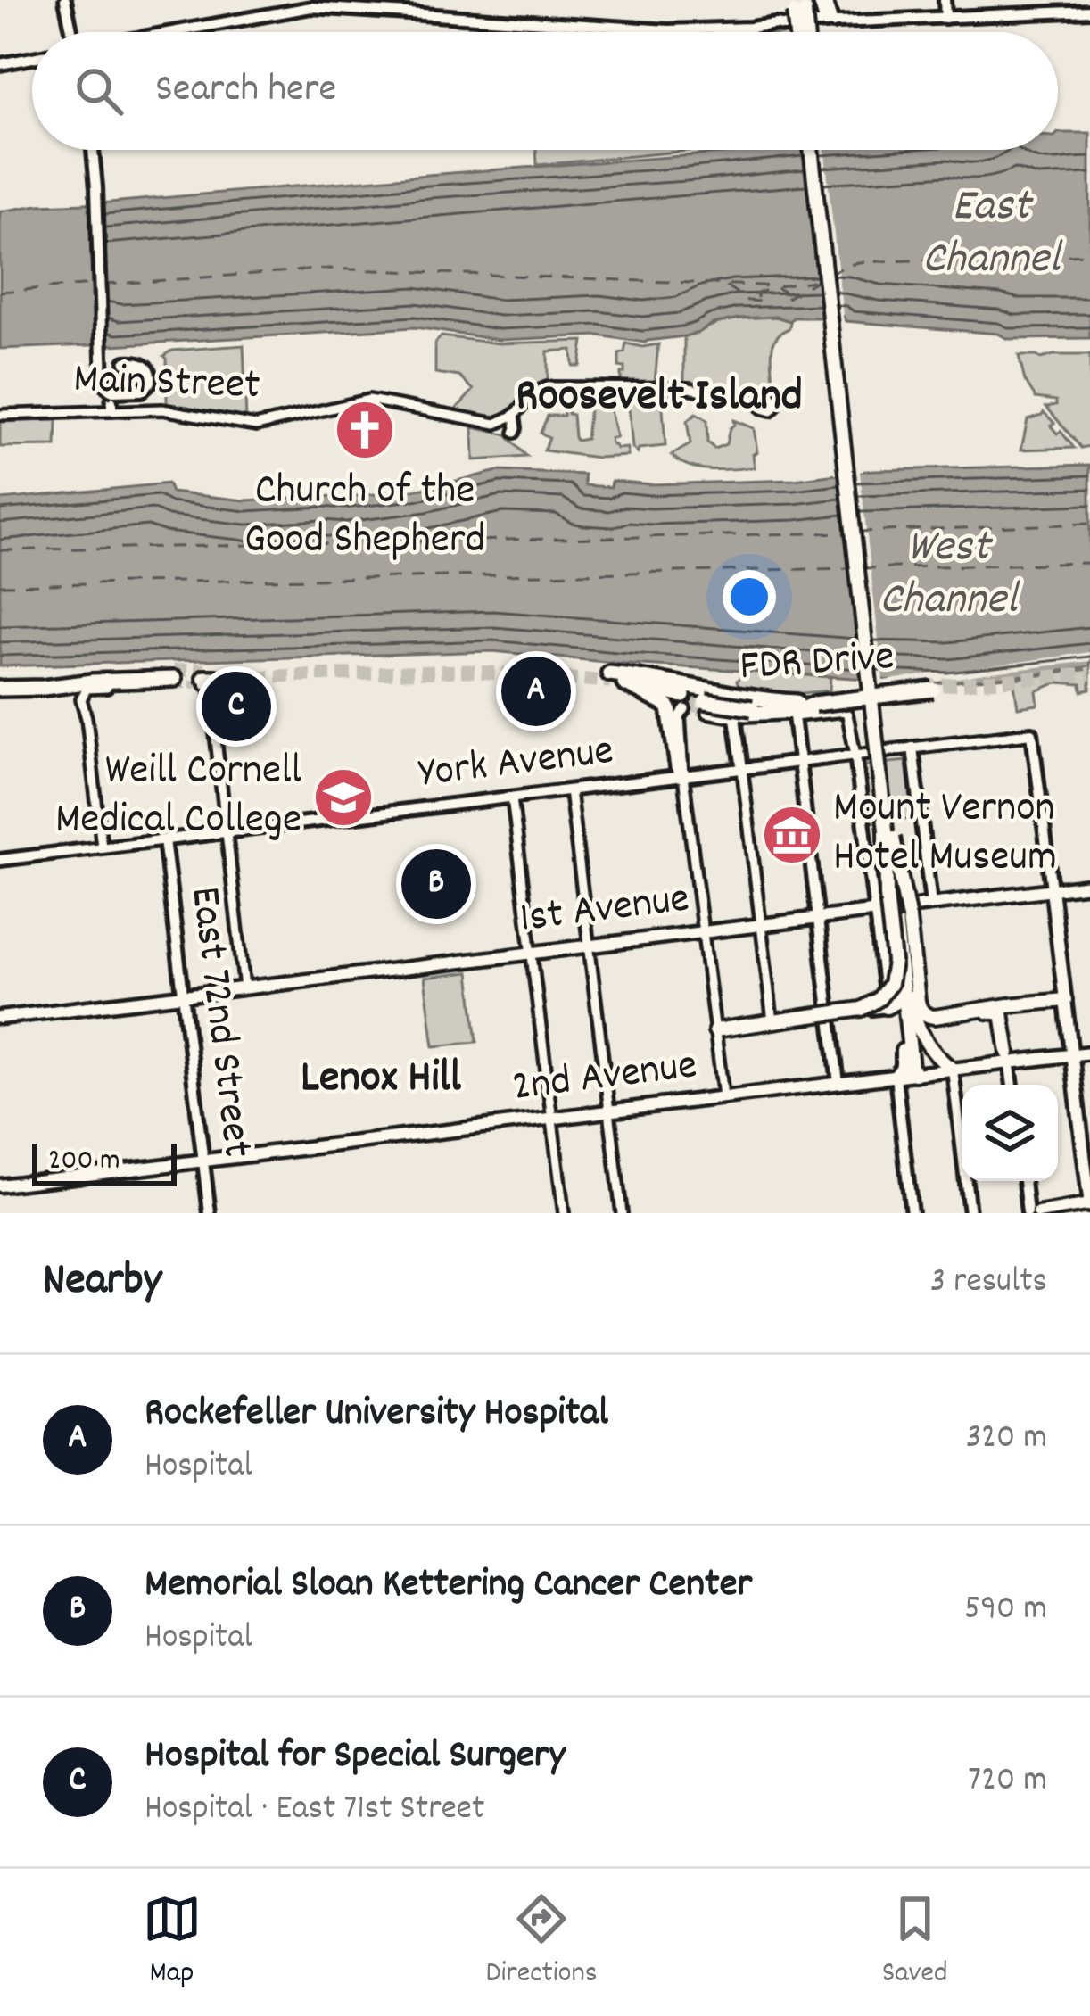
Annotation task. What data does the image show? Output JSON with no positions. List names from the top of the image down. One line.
{"streets":{"highway":["FDR Drive"],"main road":["York Avenue","1st Avenue","East 72nd Street","2nd Avenue"],"street":["Main Street"]},"crossings":[["FDR Drive","York Avenue"],["York Avenue","1st Avenue"],["York Avenue","East 72nd Street"],["1st Avenue","East 72nd Street"],["East 72nd Street","2nd Avenue"]],"districts":["Roosevelt Island","Lenox Hill"],"water":["East Channel","West Channel"],"places":{"church":["Church of the Good Shepherd"],"school or university":["Weill Cornell Medical College"],"museum":["Mount Vernon Hotel Museum"]},"scale_bar":"200 m","page":{"search":"Search here","pins":["A","C","B"],"scale":"200 m","heading":["Nearby","3 results"],"list":[{"mark":"A","name":"Rockefeller University Hospital","note":"Hospital","value":"320 m"},{"mark":"B","name":"Memorial Sloan Kettering Cancer Center","note":"Hospital","value":"590 m"},{"mark":"C","name":"Hospital for Special Surgery","note":"Hospital · East 71st Street","value":"720 m"}],"nav":["Map","Directions","Saved"]}}
